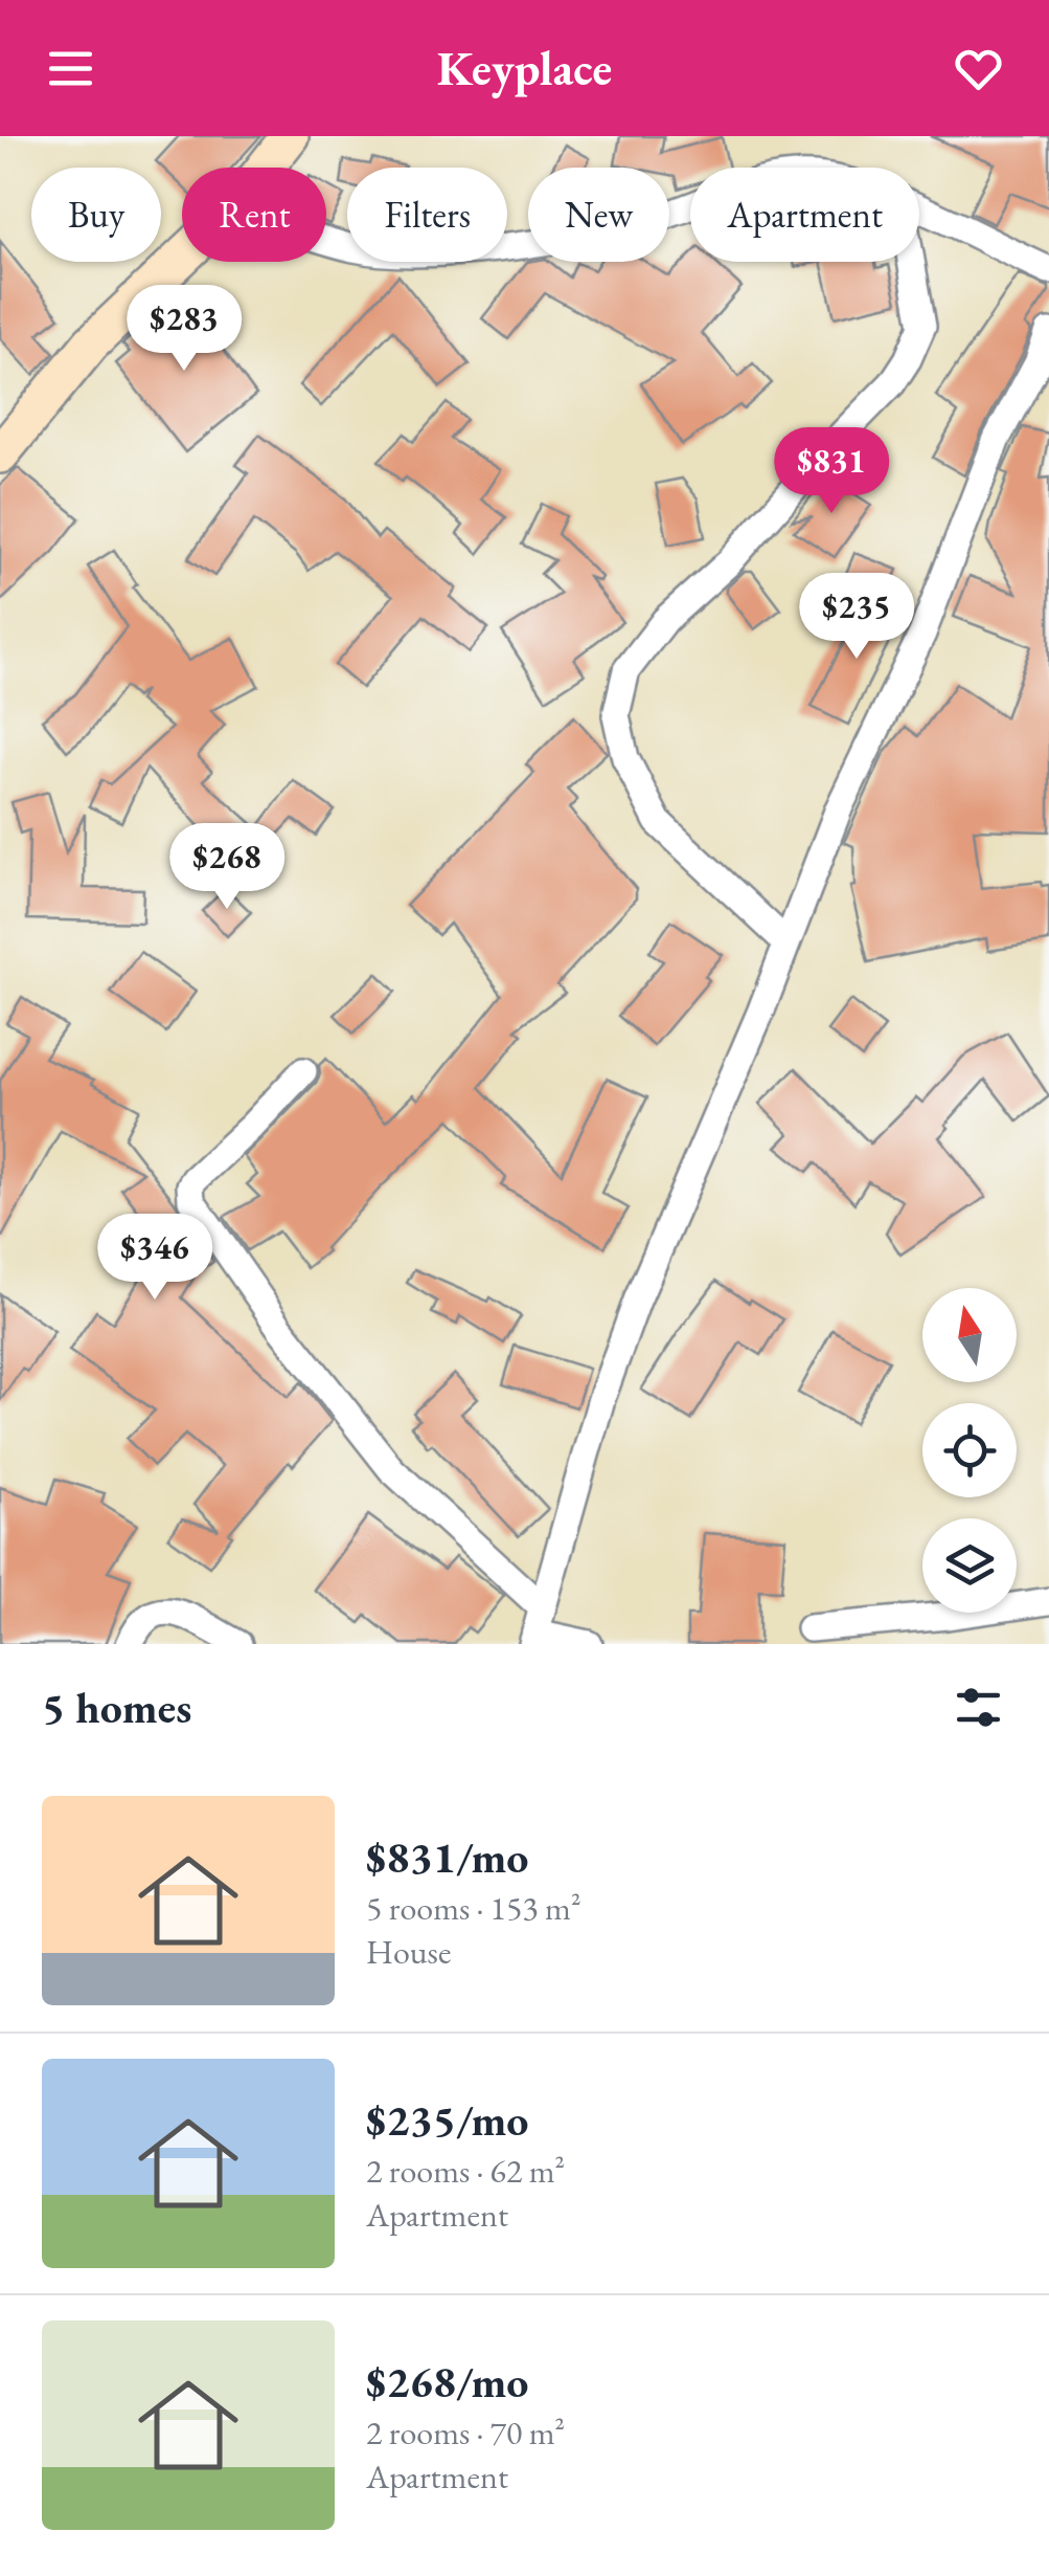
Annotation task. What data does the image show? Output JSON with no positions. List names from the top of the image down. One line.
{"north":"top","page":{"header":"Keyplace","chip":["Buy","Rent","Filters","New","Apartment"],"price":["$283","$831","$235","$268","$346"],"heading":"5 homes","list":[{"name":"$831/mo","note":"5 rooms · 153 m² · House"},{"name":"$235/mo","note":"2 rooms · 62 m² · Apartment"},{"name":"$268/mo","note":"2 rooms · 70 m² · Apartment"}]}}
